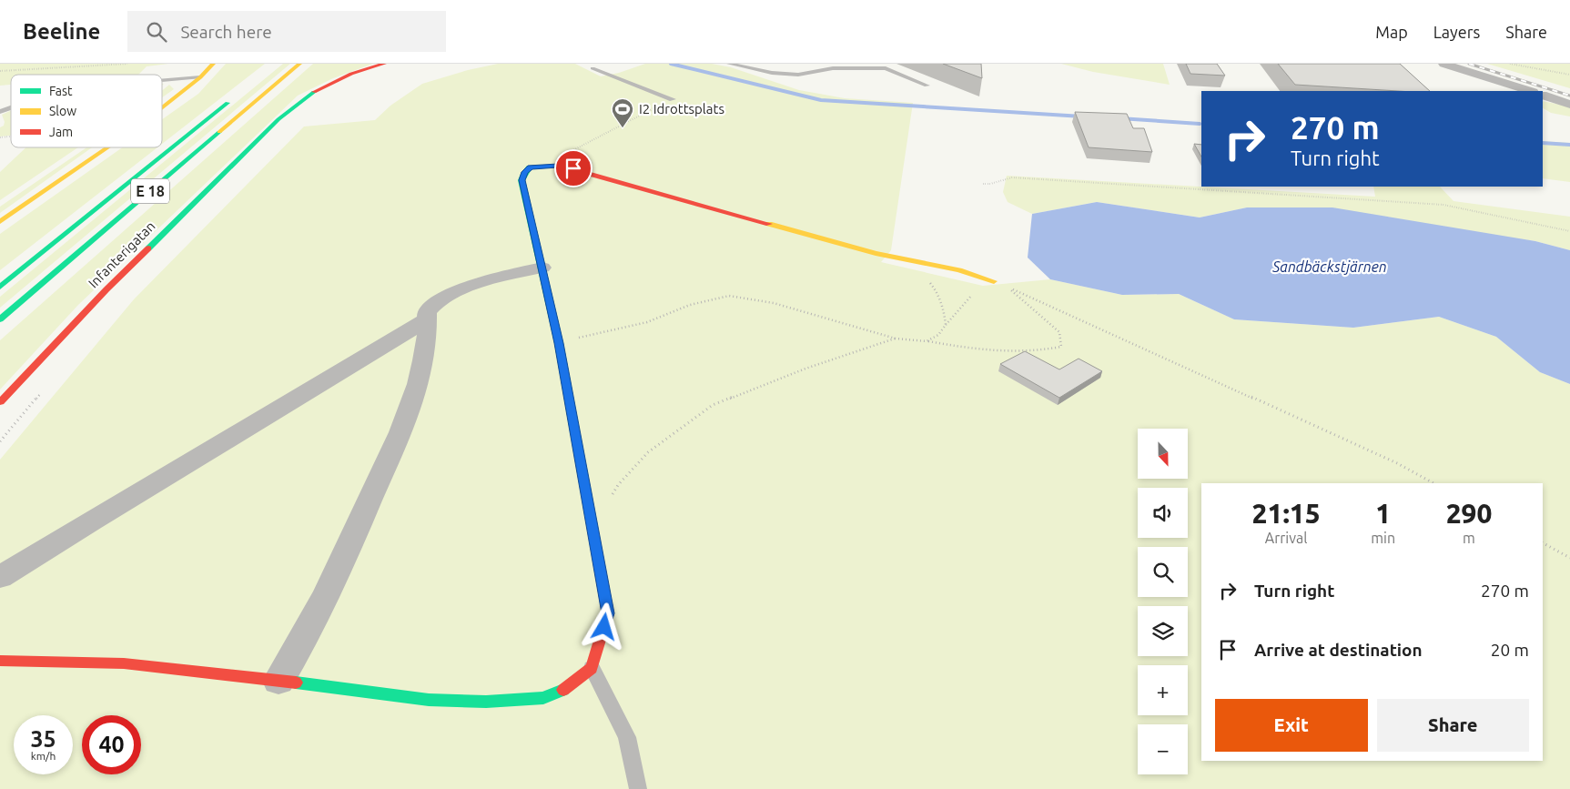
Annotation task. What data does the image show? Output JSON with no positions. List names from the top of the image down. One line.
{"streets":{"main road":["E 18","Infanterigatan"]},"water":["Sandbäckstjärnen"],"places":{"sports":["I2 Idrottsplats"]},"legend":["Fast","Slow","Jam"],"north":"bottom","page":{"header":"Beeline","search":"Search here","nav":["Map","Layers","Share"],"turn":["270 m","Turn right"],"map_buttons":["+","−"],"eta":["21:15","Arrival","1","min","290","m"],"list":[{"name":"Turn right","value":"270 m"},{"name":"Arrive at destination","value":"20 m"}],"buttons":["Exit","Share"],"speed":"35 km/h","limit":"40"}}
